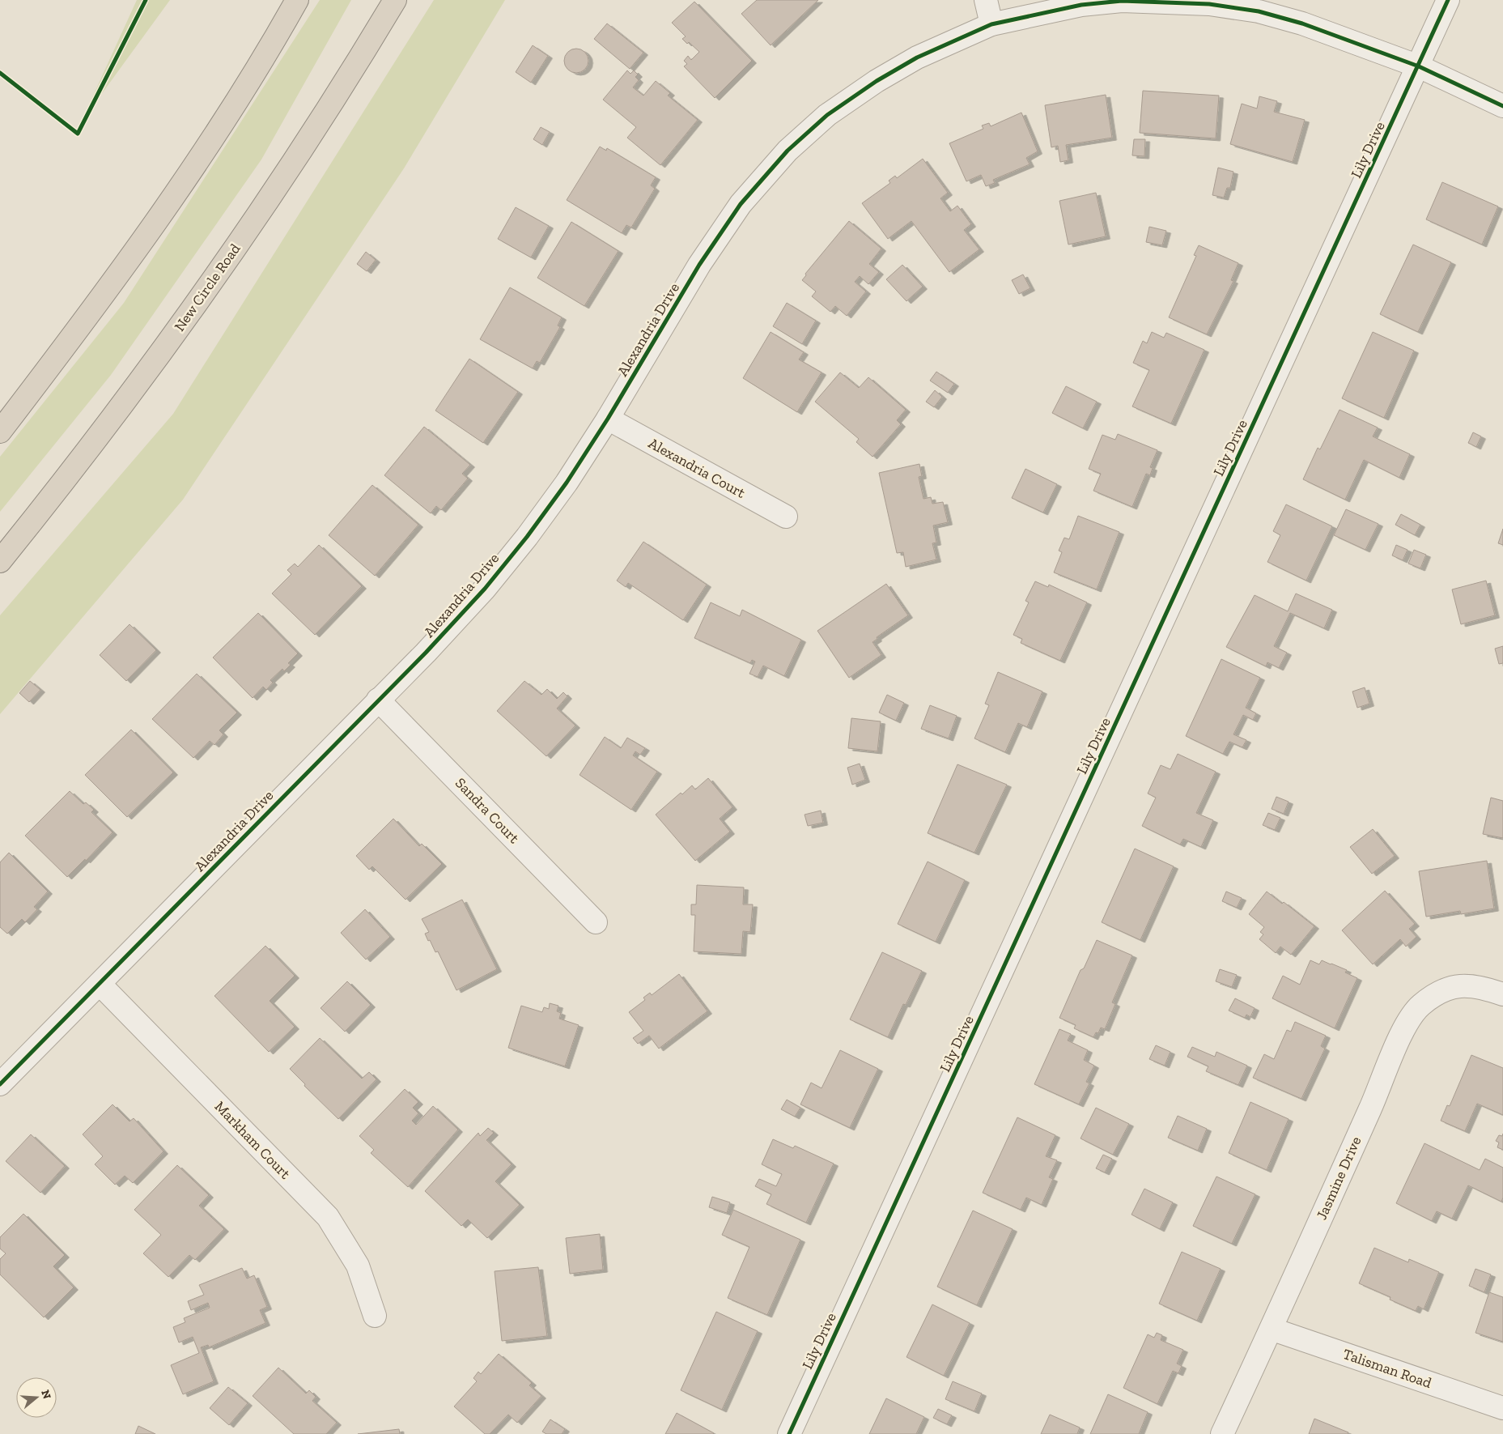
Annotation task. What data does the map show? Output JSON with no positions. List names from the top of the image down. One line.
{"streets":{"highway":["New Circle Road"],"street":["Lily Drive","Alexandria Drive","Alexandria Court","Sandra Court","Markham Court","Jasmine Drive","Talisman Road"]},"crossings":[["Lily Drive","Alexandria Drive"],["Alexandria Drive","Alexandria Court"],["Alexandria Drive","Sandra Court"],["Alexandria Drive","Markham Court"],["Jasmine Drive","Talisman Road"]],"north":"right"}
